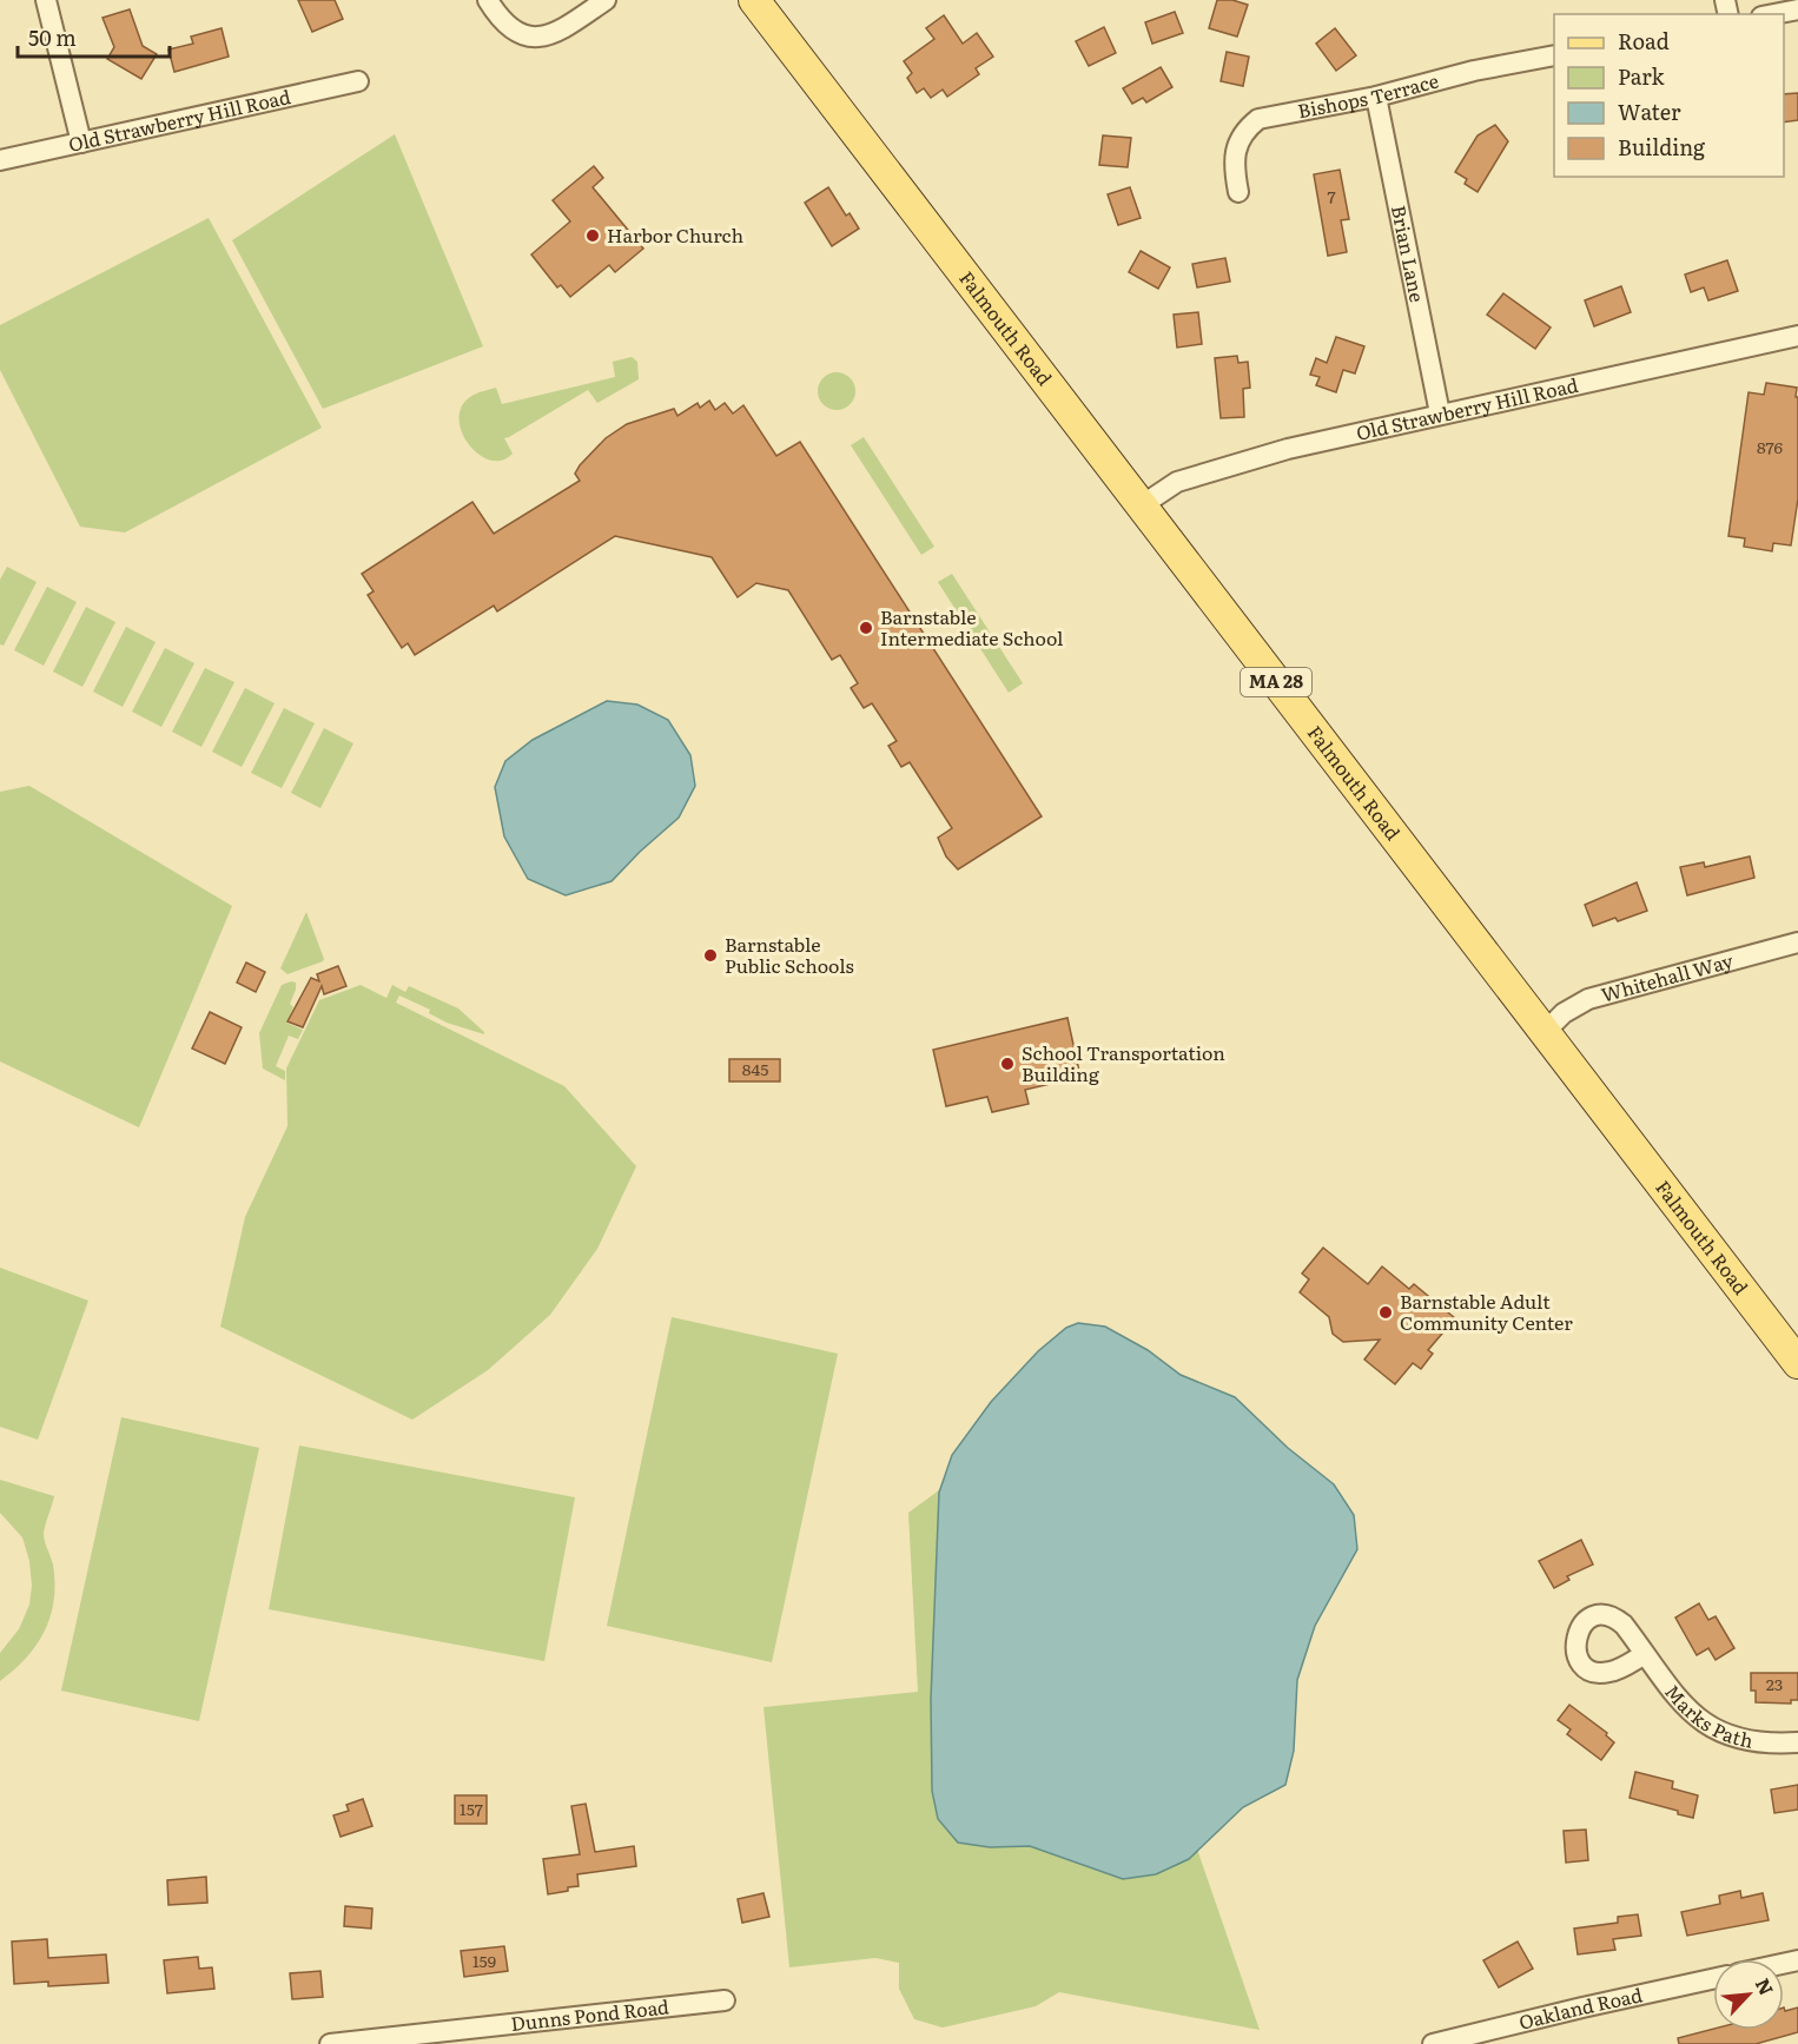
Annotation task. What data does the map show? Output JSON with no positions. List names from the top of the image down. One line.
{"streets":{"main road":["Falmouth Road","MA 28"],"street":["Bishops Terrace","Old Strawberry Hill Road","Brian Lane","Whitehall Way","Marks Path","Oakland Road","Dunns Pond Road"]},"crossings":[["Bishops Terrace","Brian Lane"],["Old Strawberry Hill Road","Brian Lane"],["Old Strawberry Hill Road","Falmouth Road"],["Falmouth Road","Whitehall Way"]],"places":["Harbor Church","Barnstable Intermediate School","Barnstable Public Schools","School Transportation Building","Barnstable Adult Community Center"],"house_numbers":["7","876","845","23","157","159"],"legend":["Road","Park","Water","Building"],"scale_bar":"50 m","north":"top right"}
